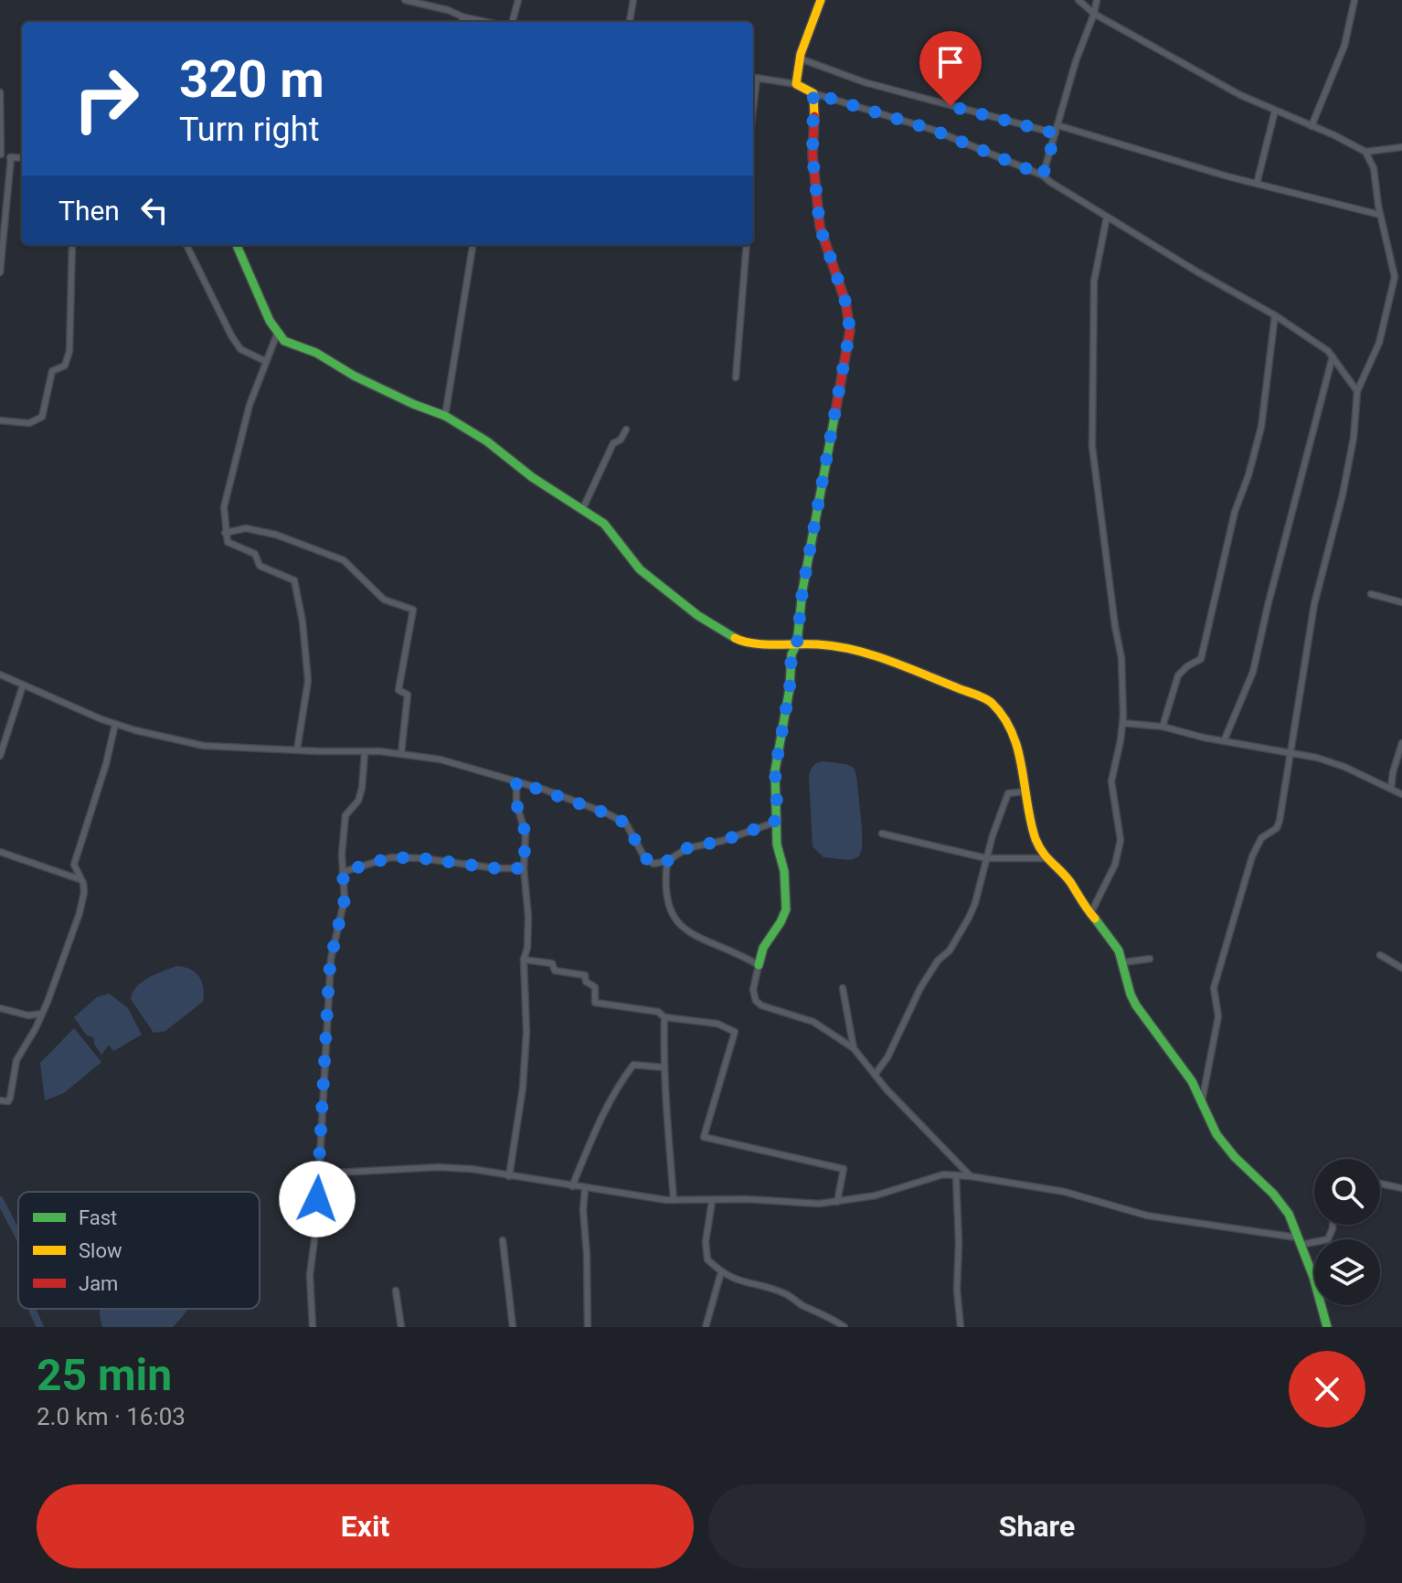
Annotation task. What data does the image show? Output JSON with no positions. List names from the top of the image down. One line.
{"legend":["Fast","Slow","Jam"],"page":{"turn":["320 m","Turn right"],"then":"Then","heading":["25 min","2.0 km · 16:03"],"buttons":["Exit","Share"]}}
